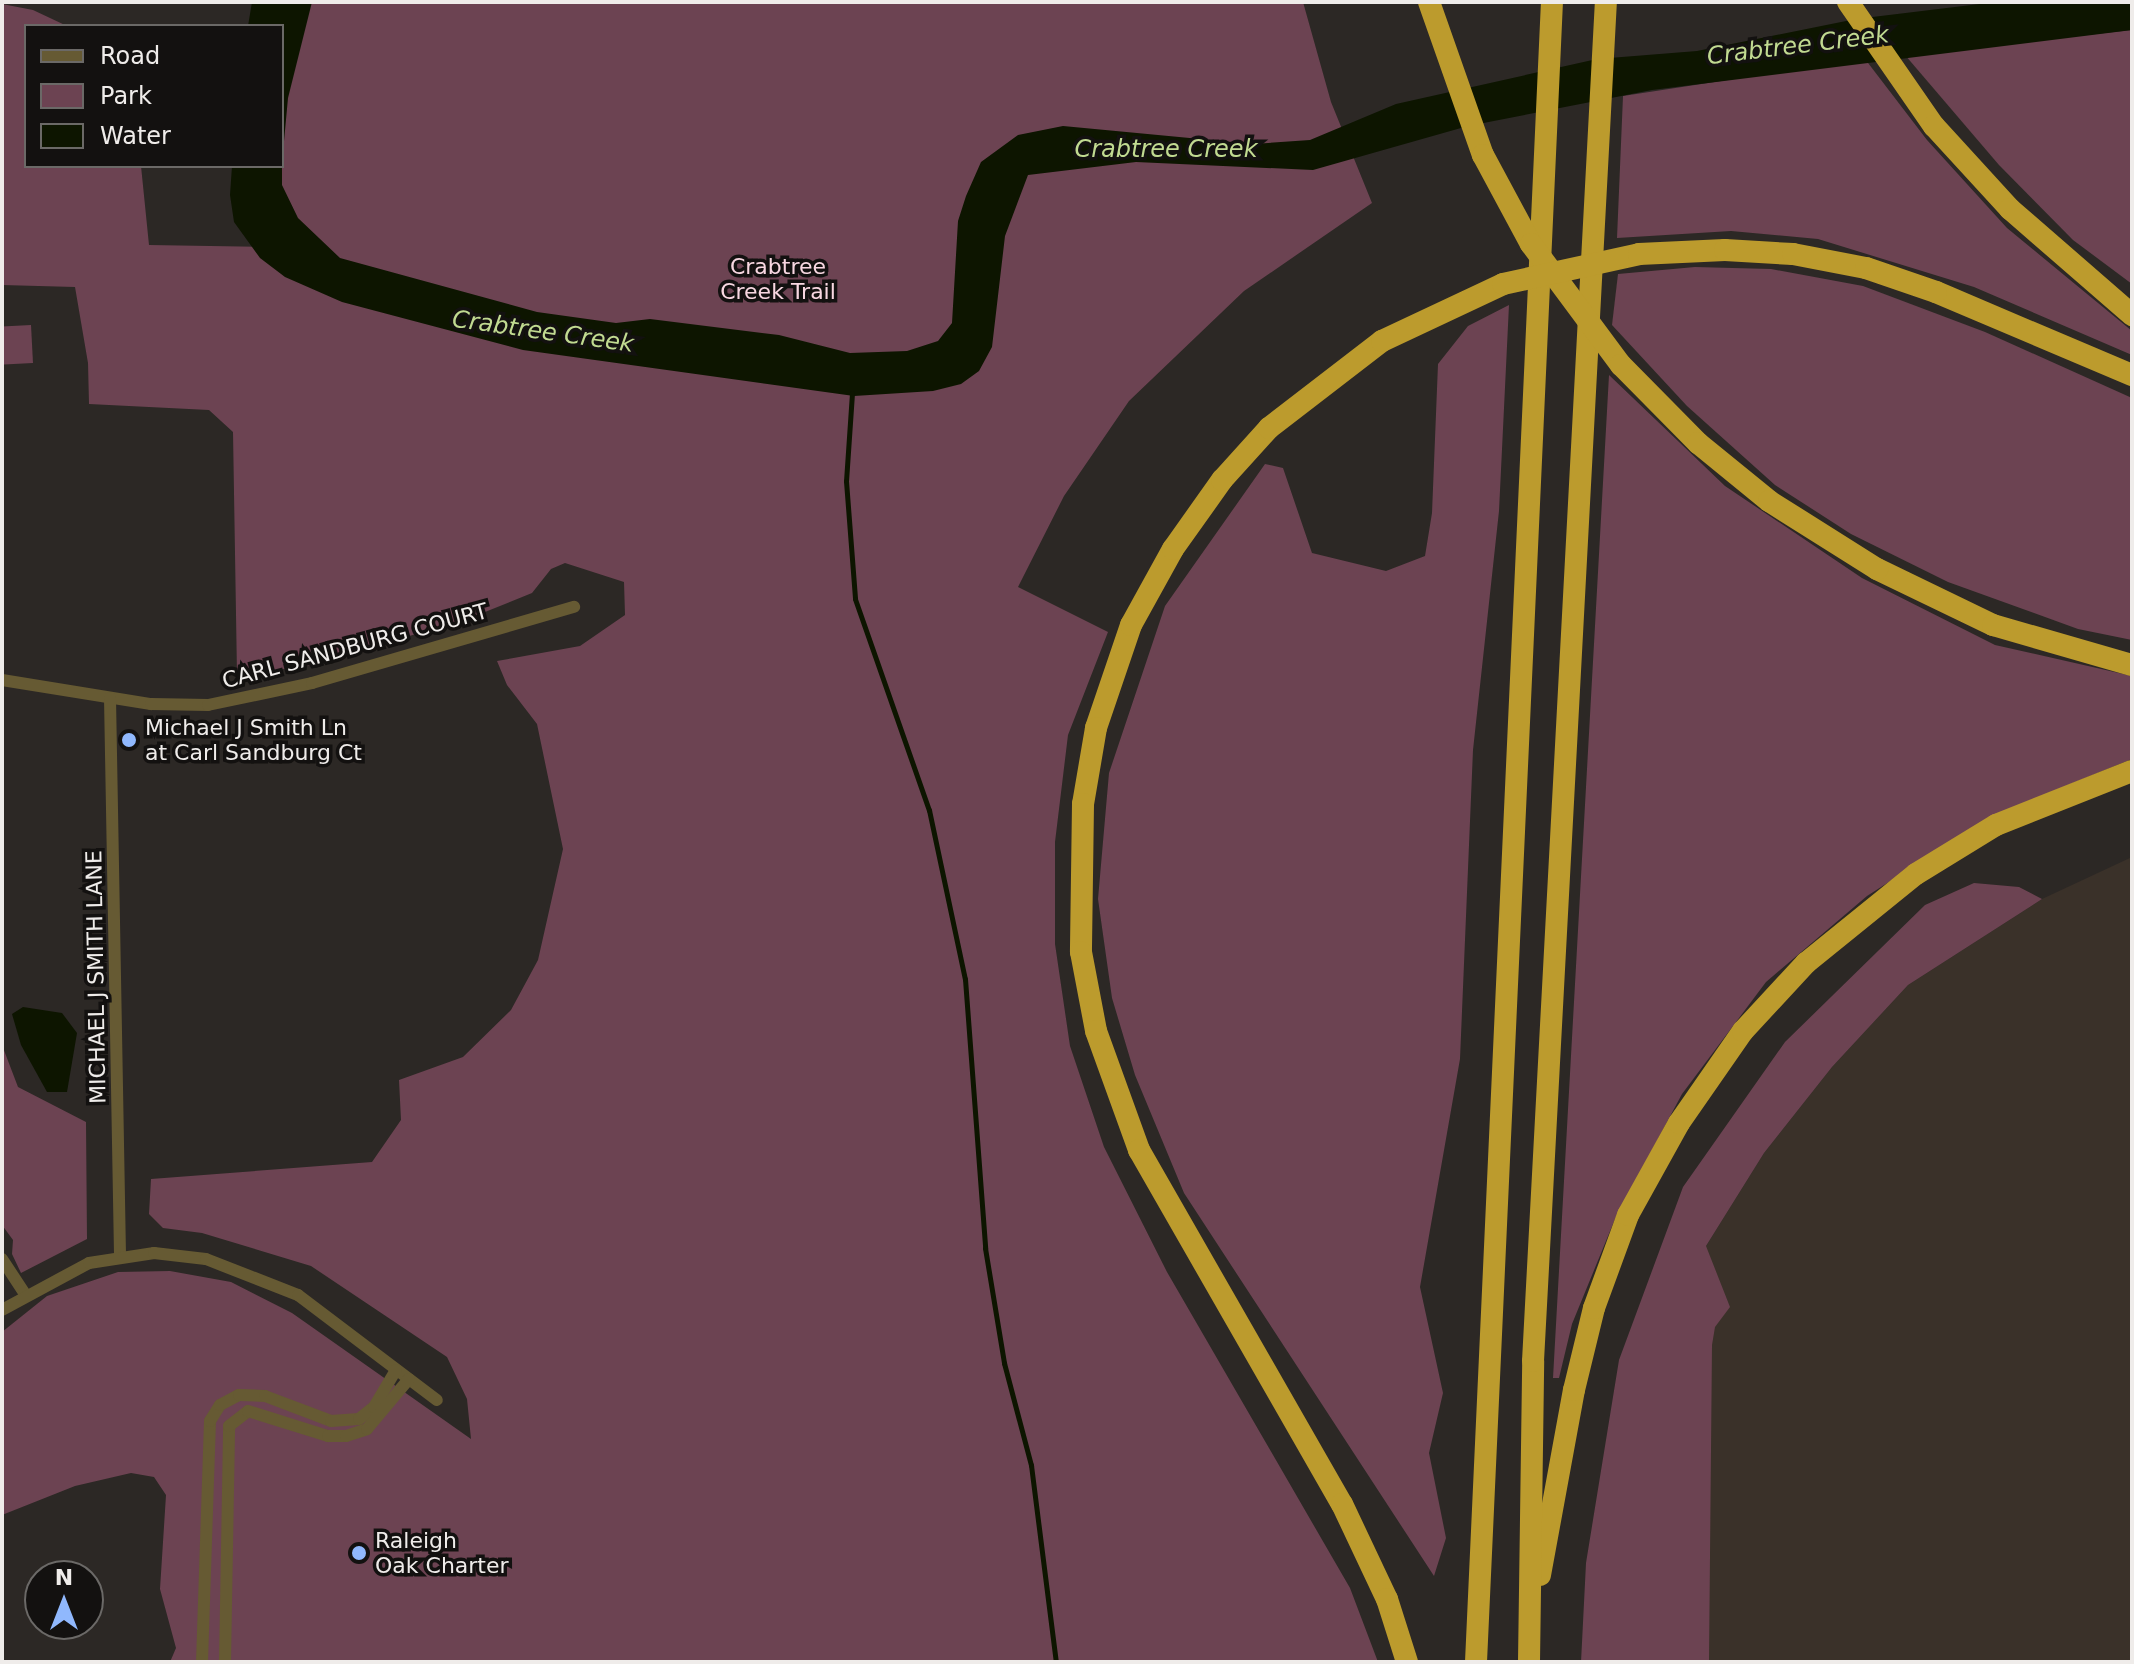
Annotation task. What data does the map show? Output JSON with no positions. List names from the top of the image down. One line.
{"streets":{"street":["CARL SANDBURG COURT","MICHAEL J SMITH LANE"]},"crossings":[["CARL SANDBURG COURT","MICHAEL J SMITH LANE"]],"water":["Crabtree Creek"],"parks":["Crabtree Creek Trail"],"places":["Michael J Smith Ln at Carl Sandburg Ct","Raleigh Oak Charter"],"legend":["Road","Park","Water"],"north":"top"}
